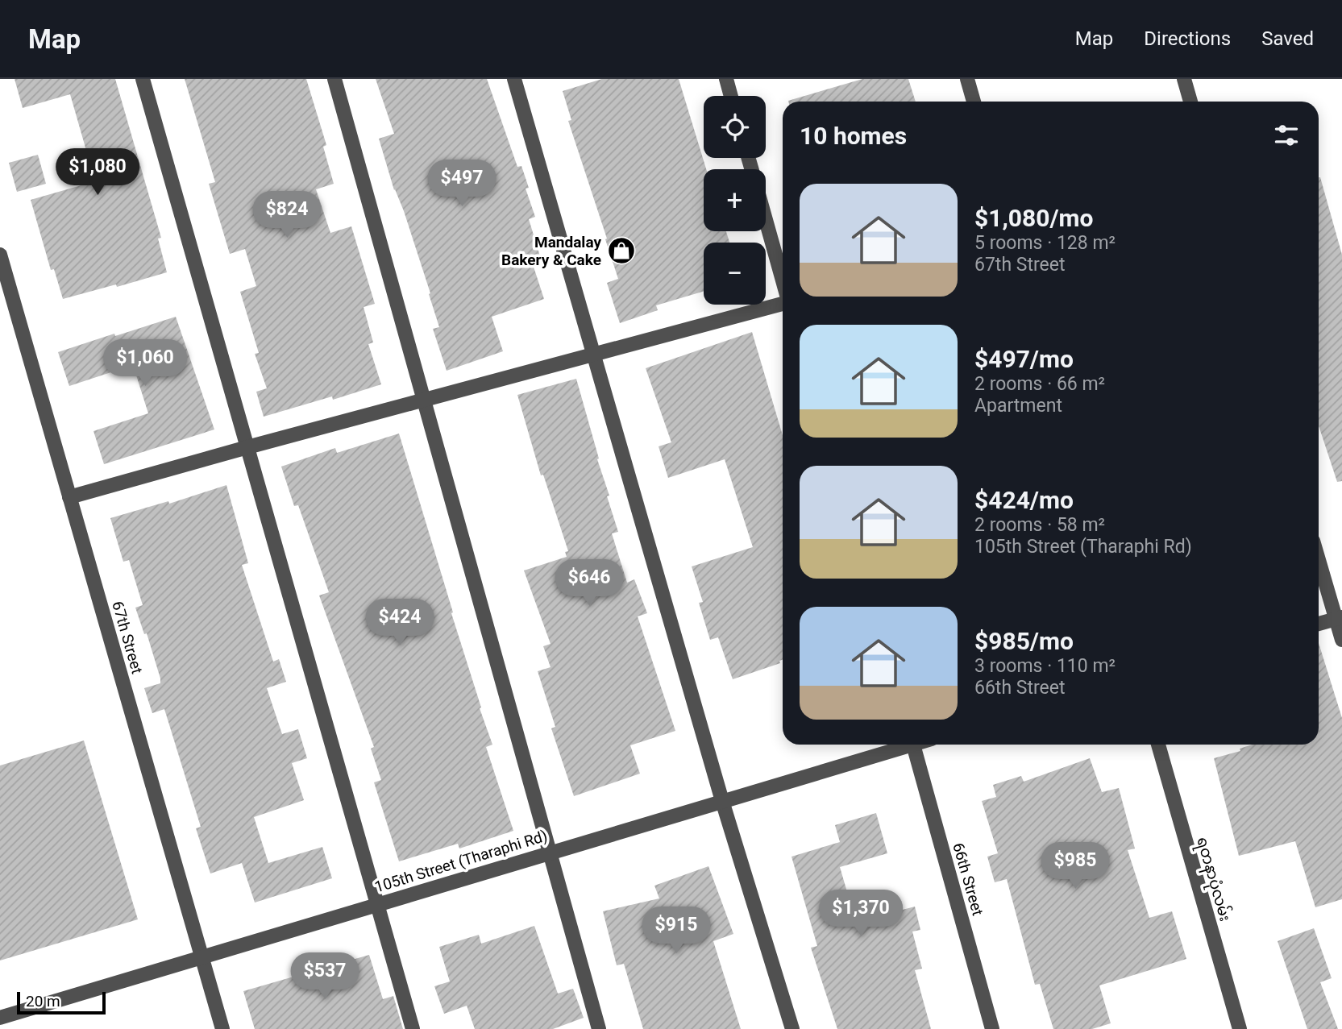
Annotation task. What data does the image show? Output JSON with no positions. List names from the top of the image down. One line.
{"streets":{"street":["67th Street","105th Street (Tharaphi Rd)","66th Street","ရတနာပုံလမ်း"]},"crossings":[["67th Street","105th Street (Tharaphi Rd)"]],"places":{"shop":["Mandalay Bakery & Cake"]},"scale_bar":"20 m","page":{"header":"Map","nav":["Map","Directions","Saved"],"map_buttons":["+","−"],"heading":"10 homes","price":["$1,080","$497","$824","$1,060","$646","$424","$985","$1,370","$915","$537"],"list":[{"name":"$1,080/mo","note":"5 rooms · 128 m² · 67th Street"},{"name":"$497/mo","note":"2 rooms · 66 m² · Apartment"},{"name":"$424/mo","note":"2 rooms · 58 m² · 105th Street (Tharaphi Rd)"},{"name":"$985/mo","note":"3 rooms · 110 m² · 66th Street"}],"scale":"20 m"}}
